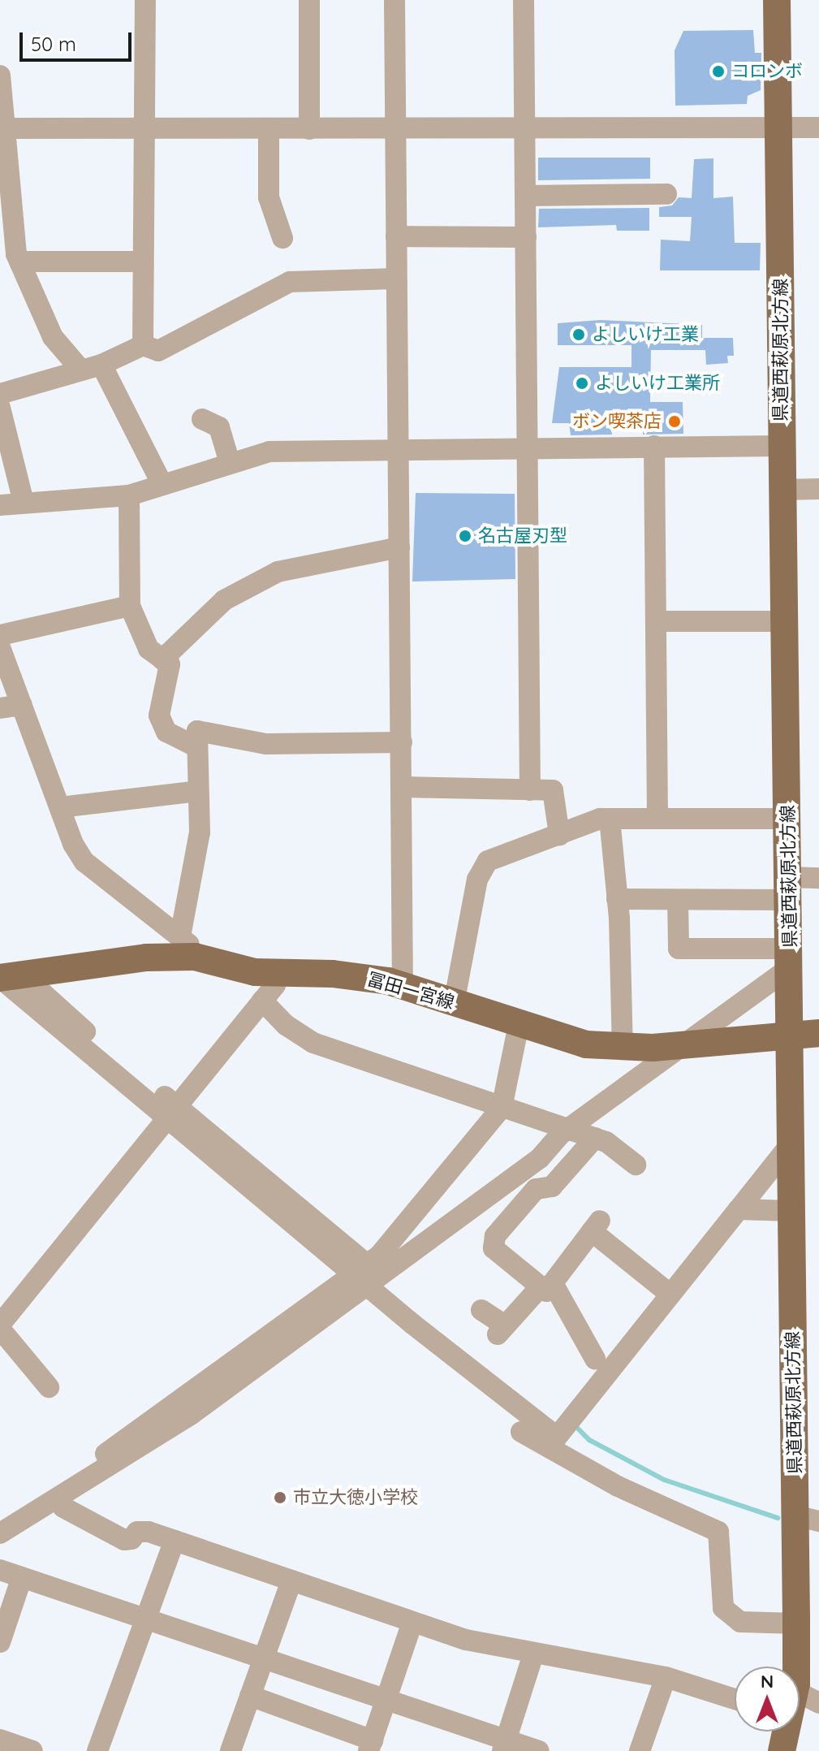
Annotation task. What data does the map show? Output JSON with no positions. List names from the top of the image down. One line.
{"streets":{"main road":["県道西萩原北方線","冨田一宮線"]},"crossings":[["県道西萩原北方線","冨田一宮線"]],"places":["コロンボ","よしいけ工業","よしいけ工業所","ボン喫茶店","名古屋刃型","市立大徳小学校"],"scale_bar":"50 m","north":"top"}
